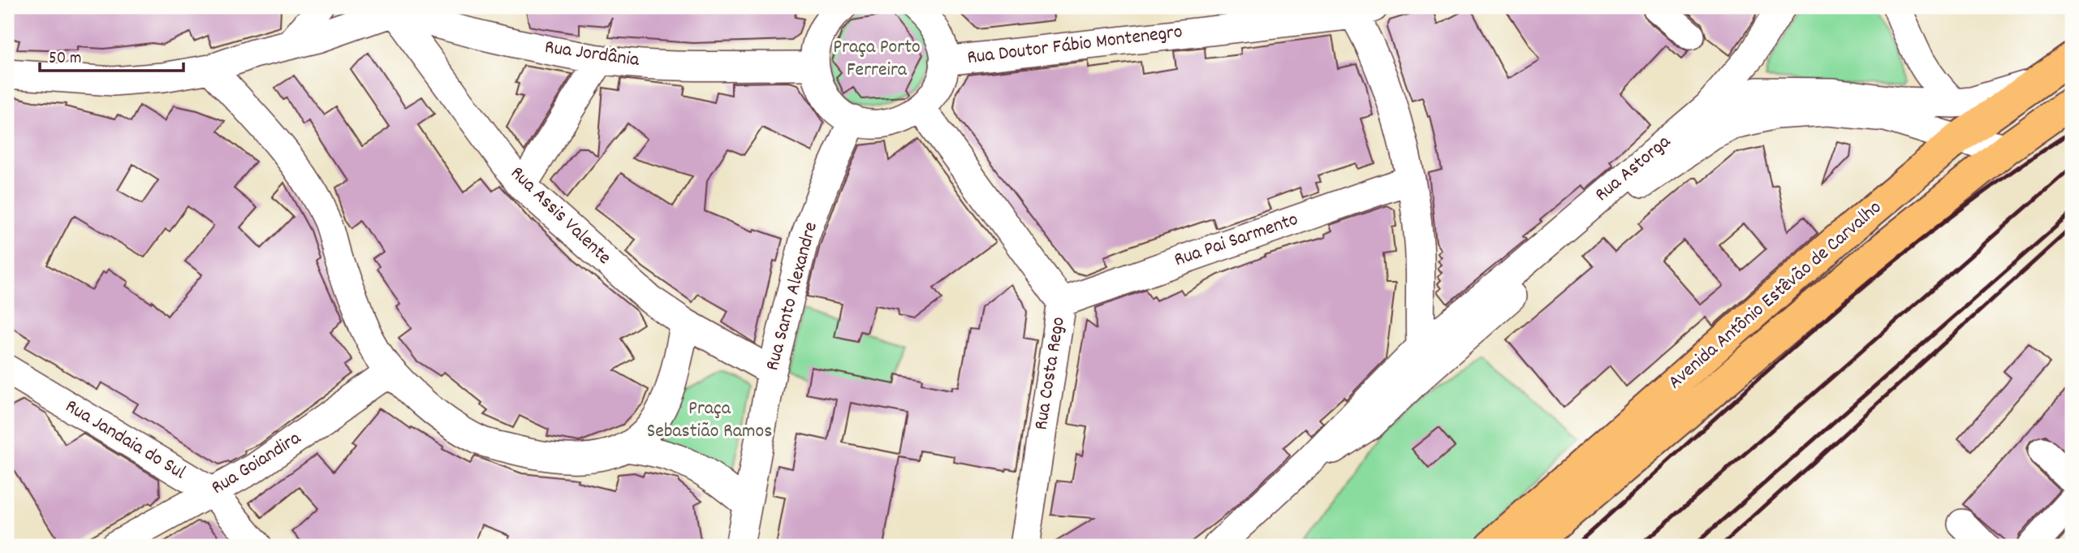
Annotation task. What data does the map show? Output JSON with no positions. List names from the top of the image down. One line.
{"streets":{"highway":["Avenida Antônio Estêvão de Carvalho"],"street":["Rua Doutor Fábio Montenegro","Rua Jordânia","Rua Astorga","Rua Assis Valente","Rua Pai Sarmento","Rua Santo Alexandre","Rua Costa Rego","Rua Jandaia do Sul","Rua Goiandira"]},"crossings":[["Rua Jordânia","Rua Assis Valente"],["Rua Astorga","Avenida Antônio Estêvão de Carvalho"],["Rua Assis Valente","Rua Santo Alexandre"],["Rua Pai Sarmento","Rua Costa Rego"],["Rua Jandaia do Sul","Rua Goiandira"]],"parks":["Praça Porto Ferreira","Praça Sebastião Ramos"],"scale_bar":"50 m"}
